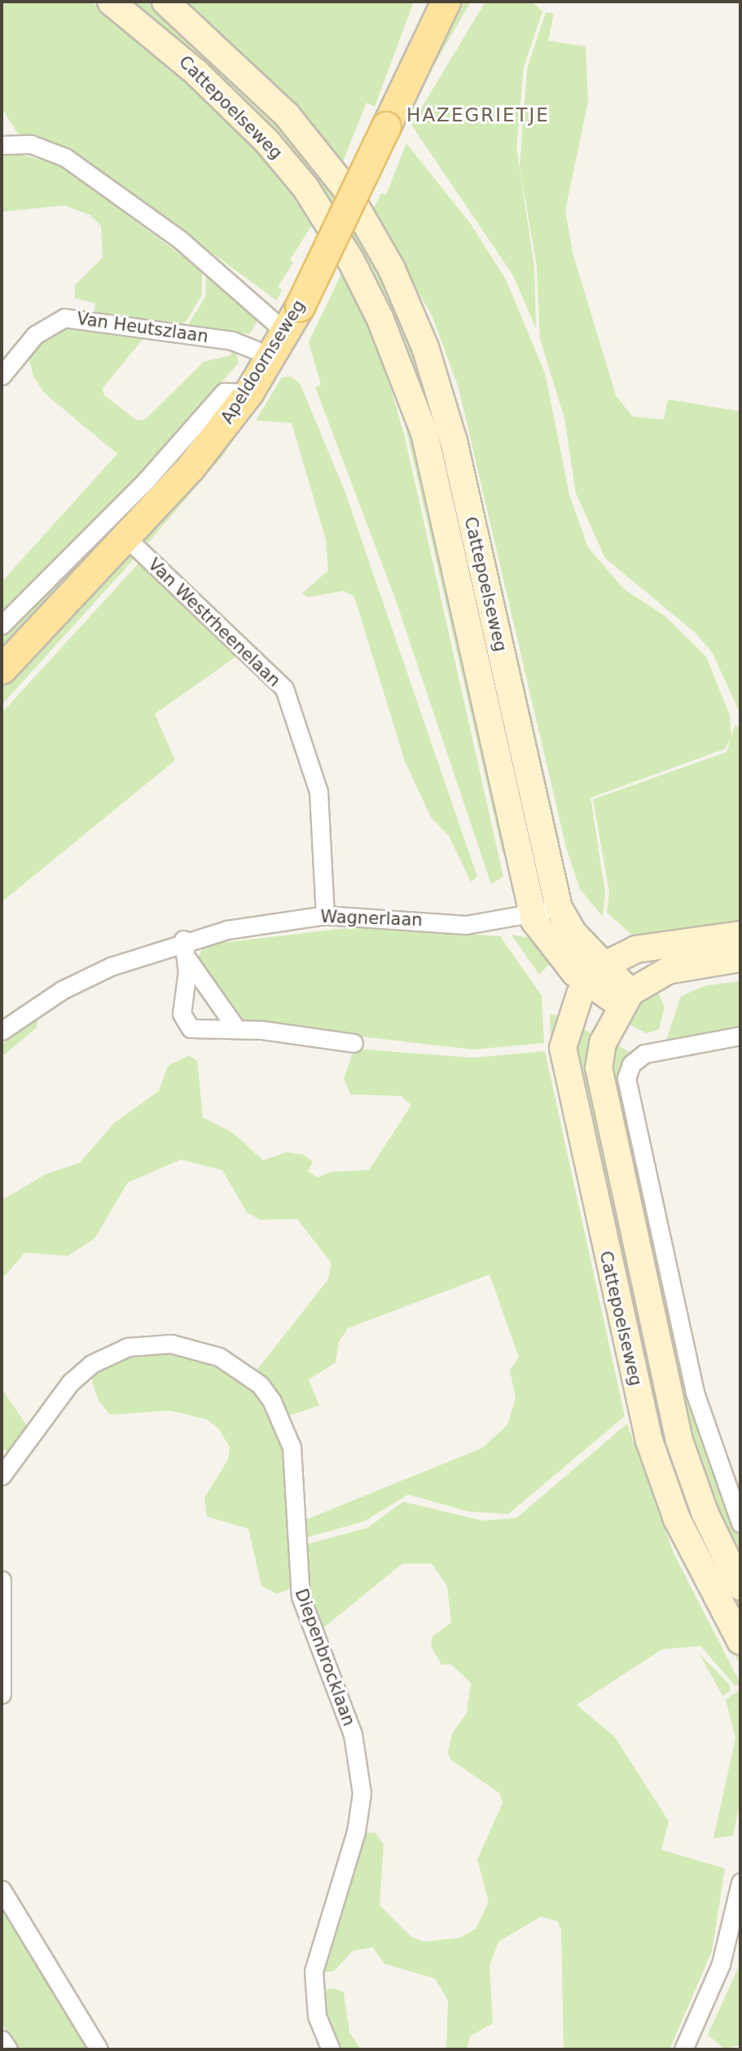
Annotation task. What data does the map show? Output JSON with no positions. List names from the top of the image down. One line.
{"streets":{"main road":["Apeldoornseweg"],"street":["Cattepoelseweg","Van Heutszlaan","Van Westrheenelaan","Wagnerlaan","Diepenbrocklaan"]},"crossings":[["Cattepoelseweg","Wagnerlaan"],["Van Heutszlaan","Apeldoornseweg"],["Apeldoornseweg","Van Westrheenelaan"],["Van Westrheenelaan","Wagnerlaan"]],"districts":["HAZEGRIETJE"]}
